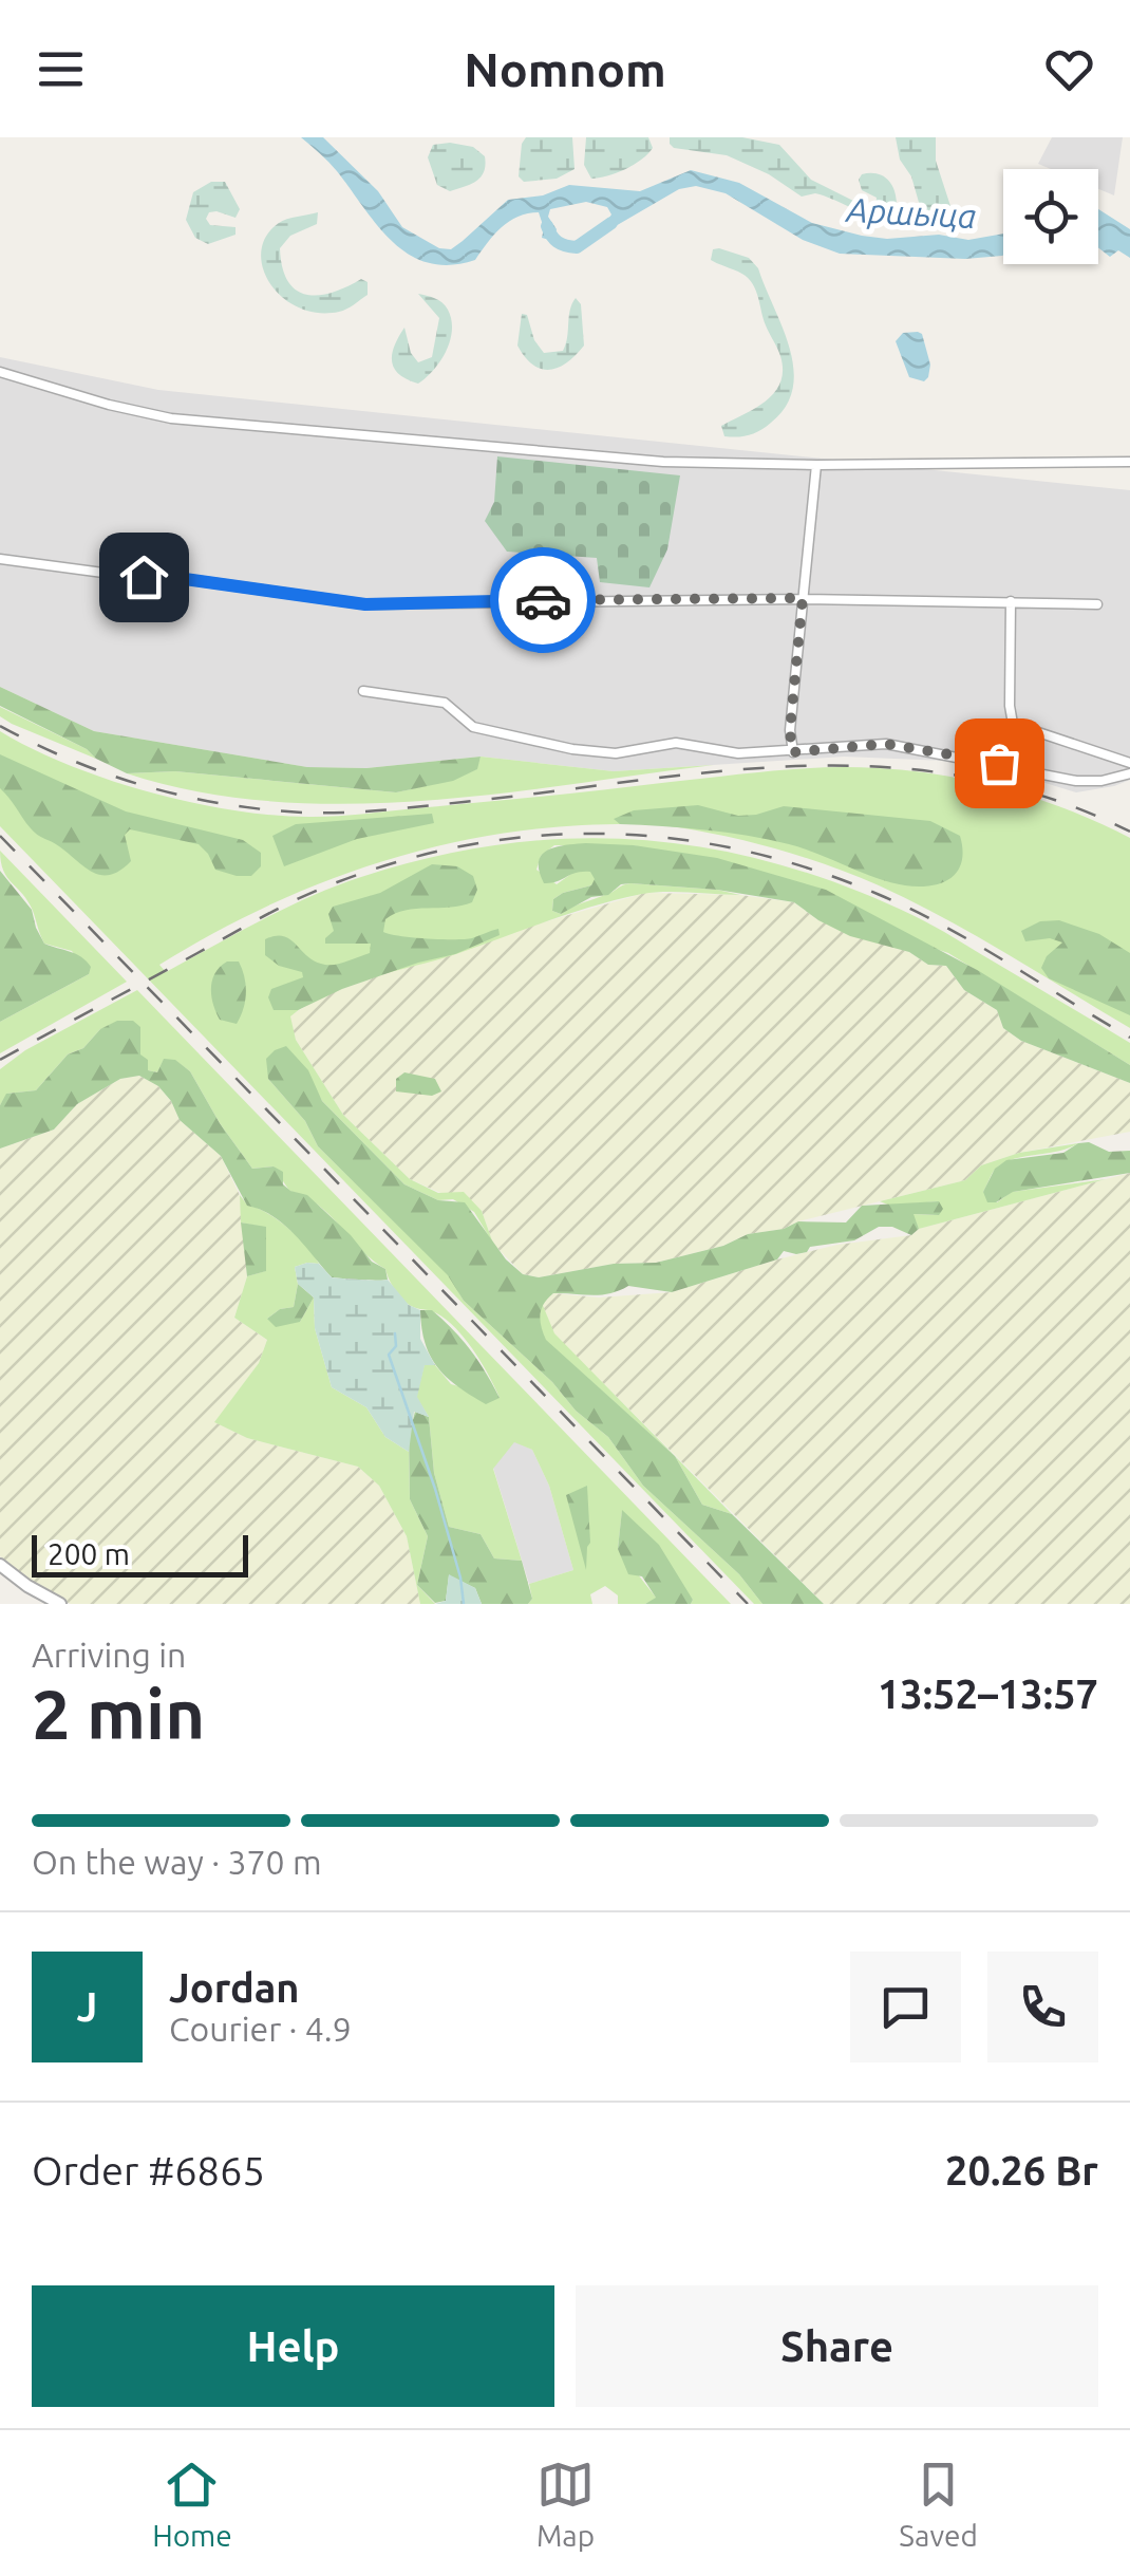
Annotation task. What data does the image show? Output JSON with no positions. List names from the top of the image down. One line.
{"water":["Аршыца"],"scale_bar":"200 m","page":{"header":"Nomnom","scale":"200 m","heading":["2 min","Arriving in","13:52–13:57"],"panel":["Jordan","Courier · 4.9","Order #6865","20.26 Br"],"bar":"On the way · 370 m","round":"J","buttons":["Help","Share"],"tabs":["Home","Map","Saved"]}}
